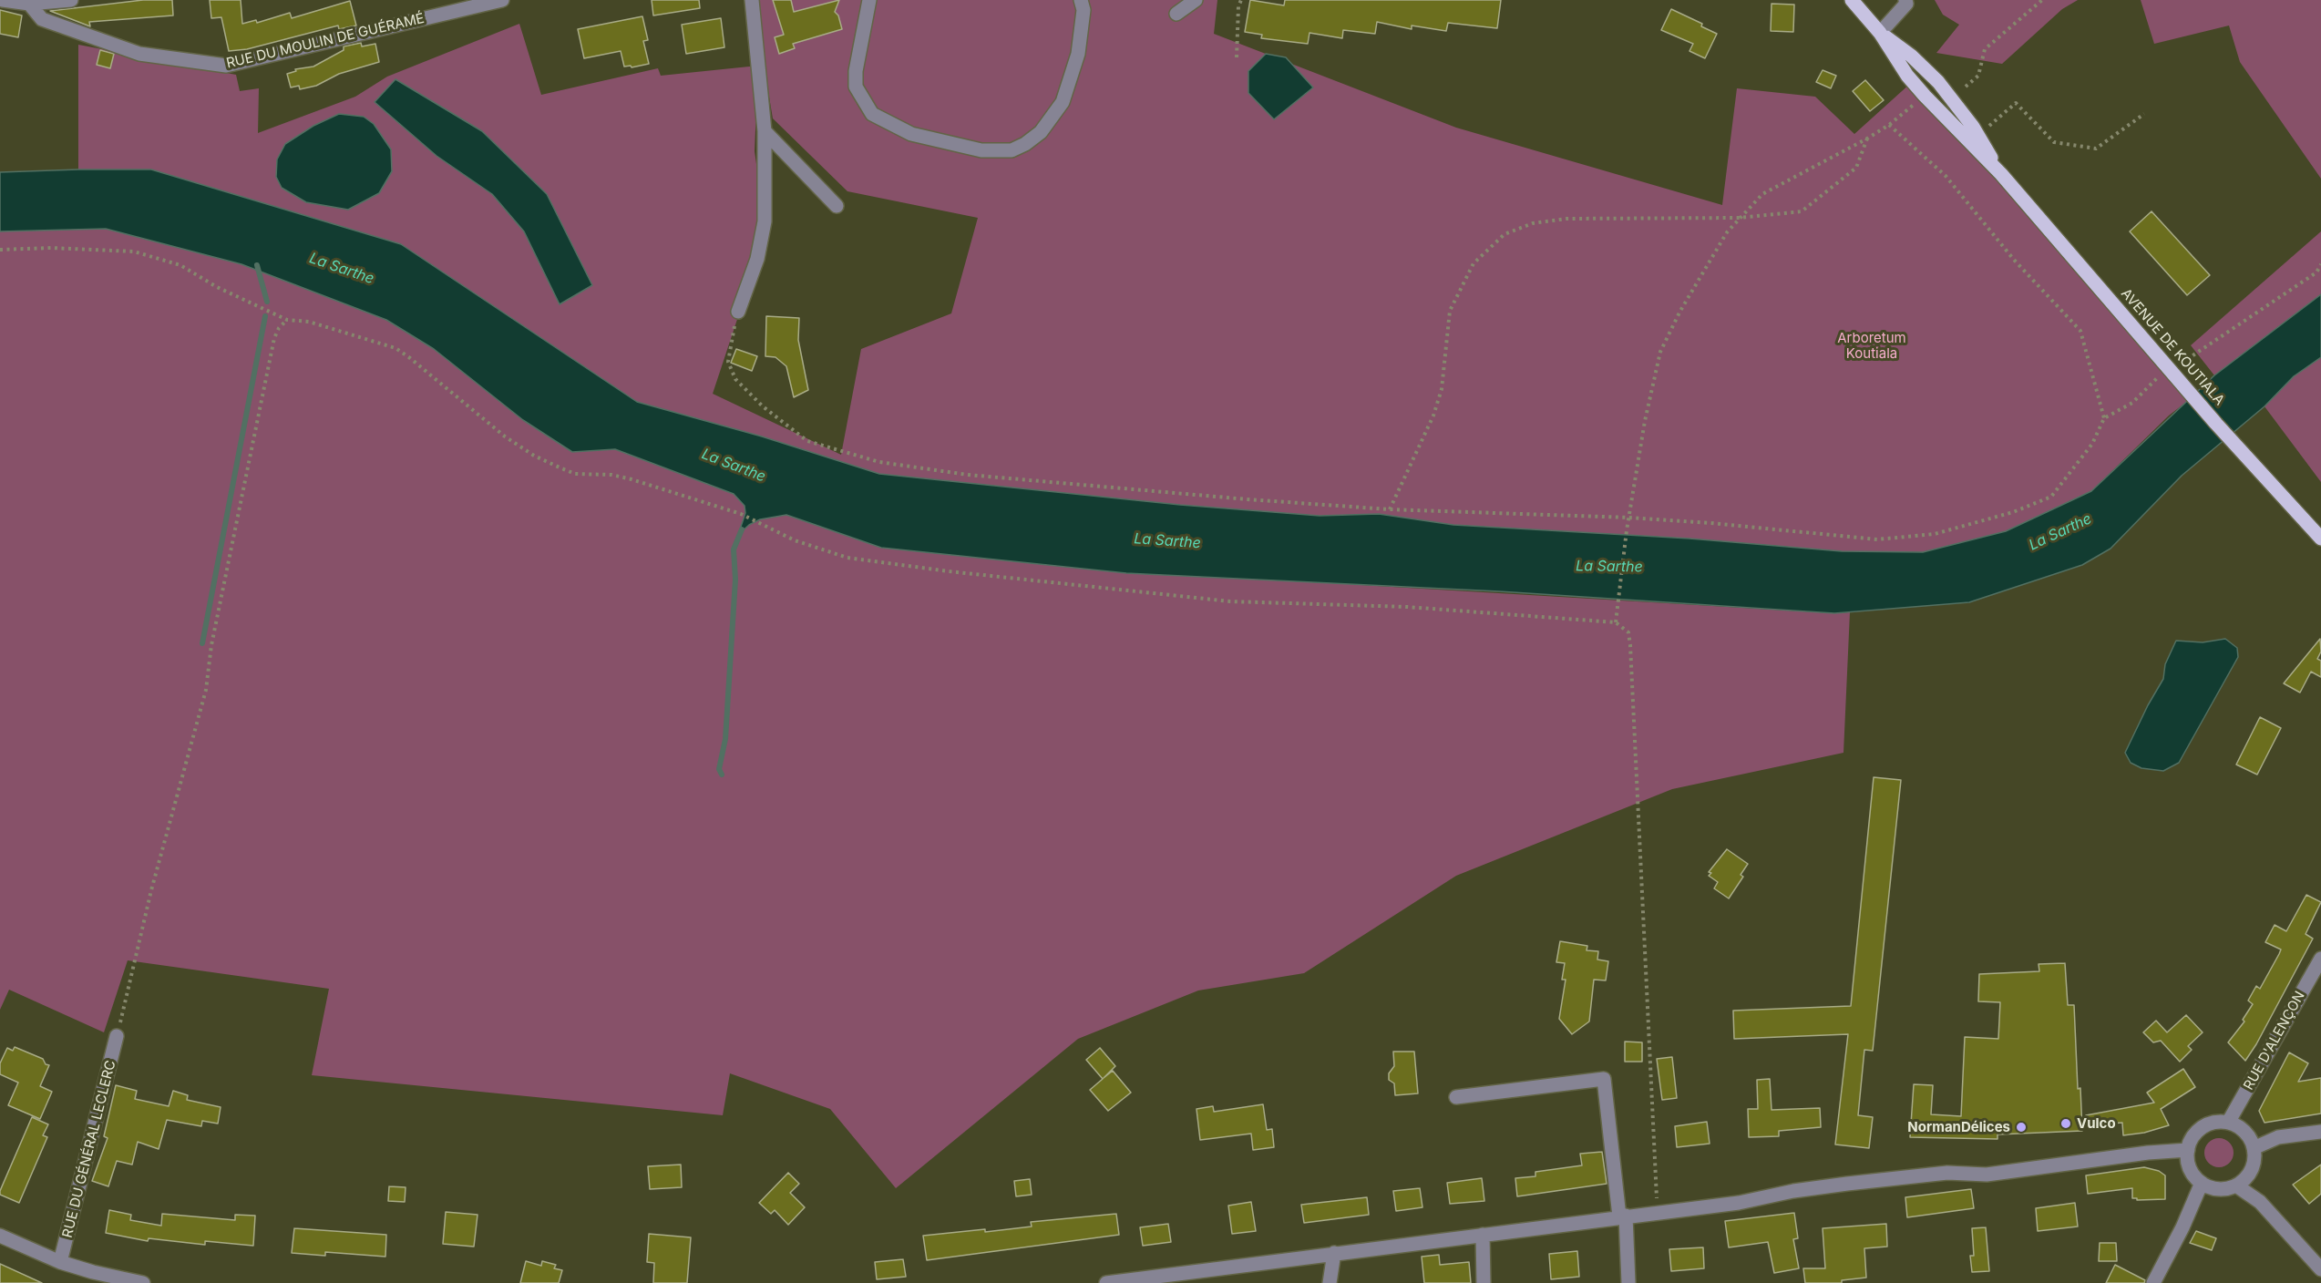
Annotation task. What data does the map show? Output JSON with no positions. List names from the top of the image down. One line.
{"streets":{"main road":["AVENUE DE KOUTIALA"],"street":["RUE DU MOULIN DE GUÉRAMÉ","RUE D'ALENÇON","RUE DU GÉNÉRAL LECLERC"]},"water":["La Sarthe"],"parks":["Arboretum Koutiala"],"places":["Vulco","NormanDélices"]}
